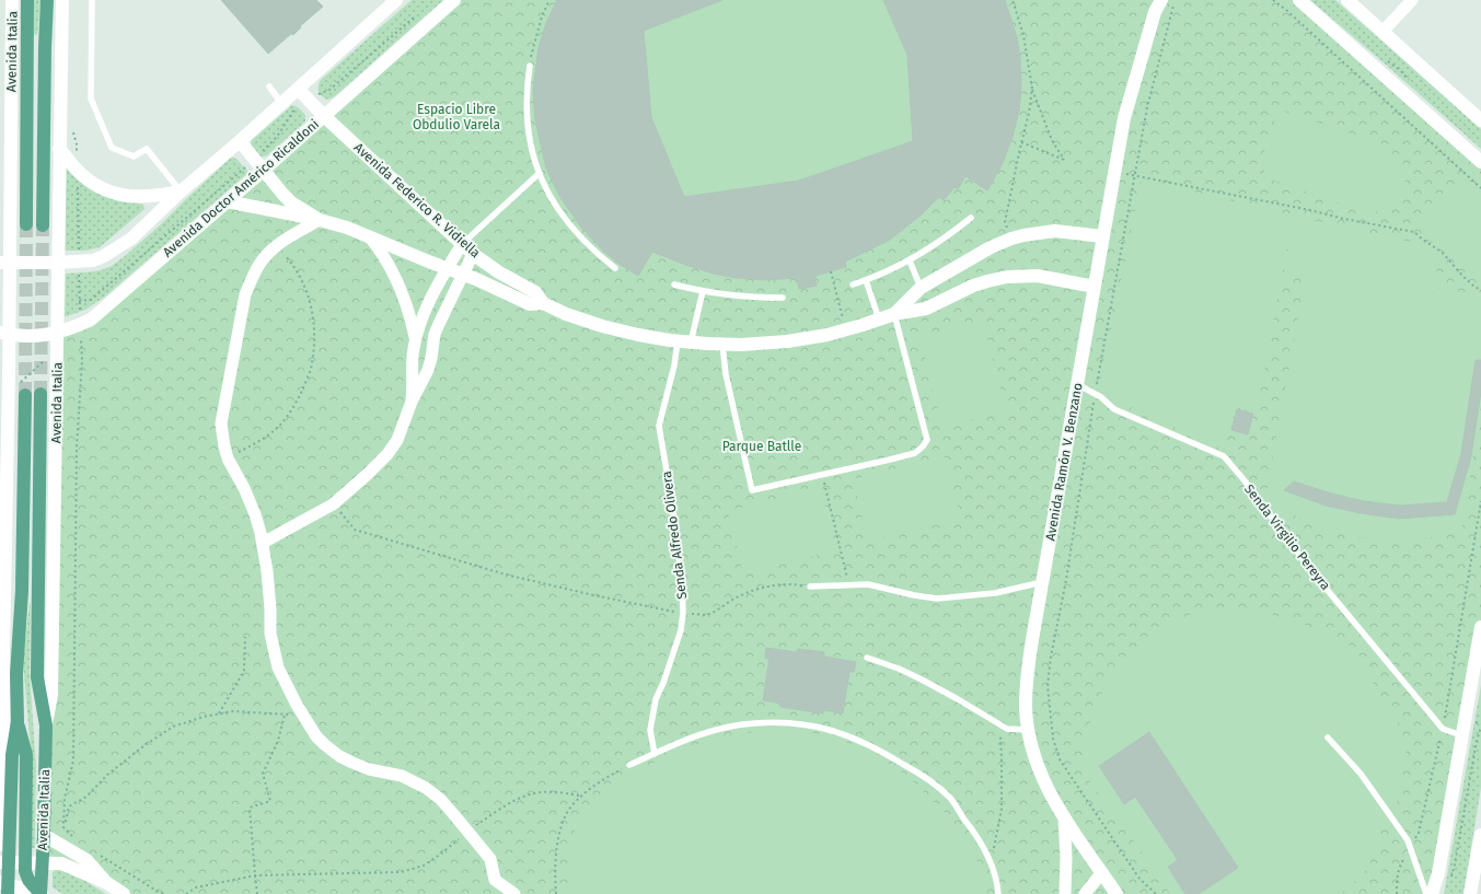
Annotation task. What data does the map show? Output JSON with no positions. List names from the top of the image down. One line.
{"streets":{"main road":["Avenida Italia"],"street":["Avenida Doctor Américo Ricaldoni","Avenida Federico R. Vidiella","Avenida Ramón V. Benzano"],"lane":["Senda Alfredo Olivera","Senda Virgilio Pereyra"]},"crossings":[["Avenida Italia","Avenida Doctor Américo Ricaldoni"],["Avenida Doctor Américo Ricaldoni","Avenida Federico R. Vidiella"],["Avenida Federico R. Vidiella","Avenida Ramón V. Benzano"],["Avenida Federico R. Vidiella","Senda Alfredo Olivera"],["Avenida Ramón V. Benzano","Senda Virgilio Pereyra"]],"parks":["Espacio Libre Obdulio Varela","Parque Batlle"]}
